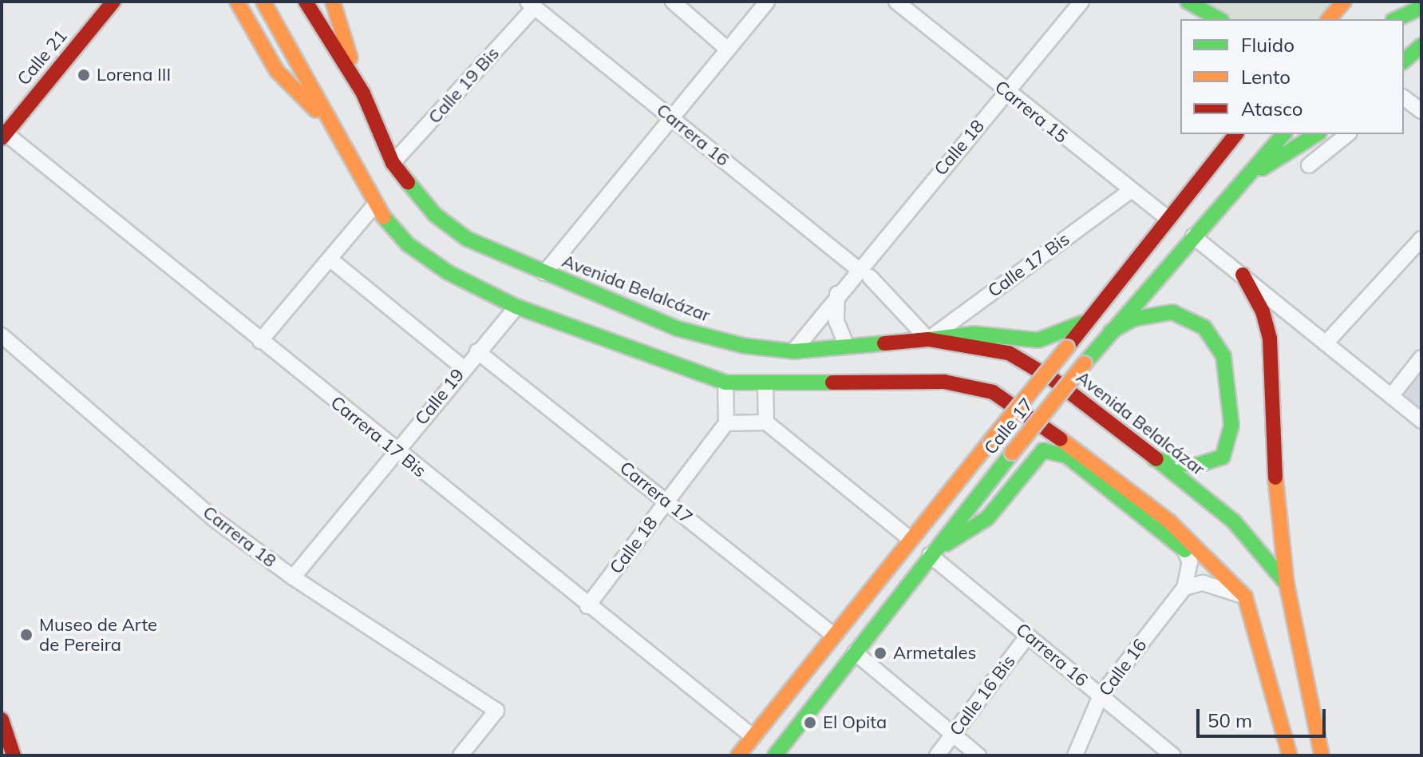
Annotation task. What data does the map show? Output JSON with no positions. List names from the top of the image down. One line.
{"streets":{"main road":["Calle 21","Avenida Belalcázar","Calle 17"],"street":["Calle 19 Bis","Carrera 15","Carrera 16","Calle 18","Calle 17 Bis","Calle 19","Carrera 17 Bis","Carrera 17","Carrera 18","Calle 16","Calle 16 Bis"]},"crossings":[["Calle 21","Carrera 17 Bis"],["Calle 19 Bis","Carrera 16"],["Calle 19 Bis","Avenida Belalcázar"],["Carrera 15","Calle 18"],["Carrera 15","Calle 17 Bis"],["Carrera 15","Calle 17"],["Carrera 16","Calle 18"],["Carrera 16","Calle 17 Bis"],["Carrera 16","Avenida Belalcázar"],["Carrera 16","Calle 17"],["Carrera 16","Calle 16"],["Carrera 16","Calle 16 Bis"],["Calle 18","Avenida Belalcázar"],["Calle 18","Carrera 17 Bis"],["Calle 18","Carrera 17"],["Calle 17 Bis","Avenida Belalcázar"],["Calle 19","Carrera 17 Bis"],["Calle 19","Carrera 17"],["Calle 19","Carrera 18"],["Calle 17","Carrera 17 Bis"],["Calle 17","Carrera 17"]],"places":["Lorena III","Museo de Arte de Pereira","Armetales","El Opita"],"legend":["Fluido","Lento","Atasco"],"scale_bar":"50 m"}
